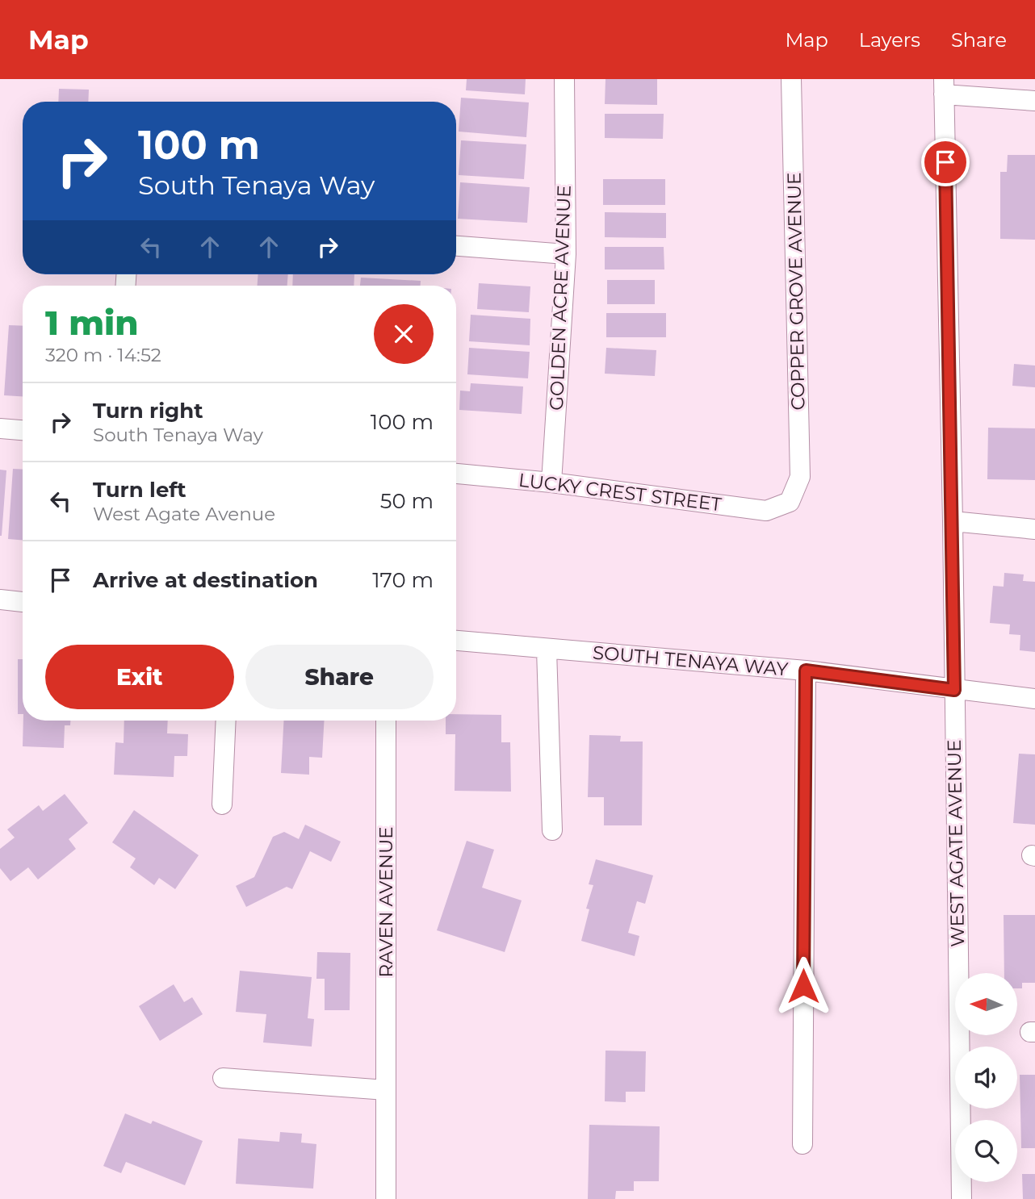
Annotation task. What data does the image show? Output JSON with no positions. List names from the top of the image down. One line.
{"streets":{"street":["COPPER GROVE AVENUE","GOLDEN ACRE AVENUE","LUCKY CREST STREET","SOUTH TENAYA WAY","WEST AGATE AVENUE","RAVEN AVENUE"]},"crossings":[["COPPER GROVE AVENUE","LUCKY CREST STREET"],["GOLDEN ACRE AVENUE","LUCKY CREST STREET"],["SOUTH TENAYA WAY","WEST AGATE AVENUE"]],"north":"left","page":{"header":"Map","nav":["Map","Layers","Share"],"turn":["100 m","South Tenaya Way"],"heading":["1 min","320 m · 14:52"],"list":[{"name":"Turn right","note":"South Tenaya Way","value":"100 m"},{"name":"Turn left","note":"West Agate Avenue","value":"50 m"},{"name":"Arrive at destination","value":"170 m"}],"buttons":["Exit","Share"]}}
